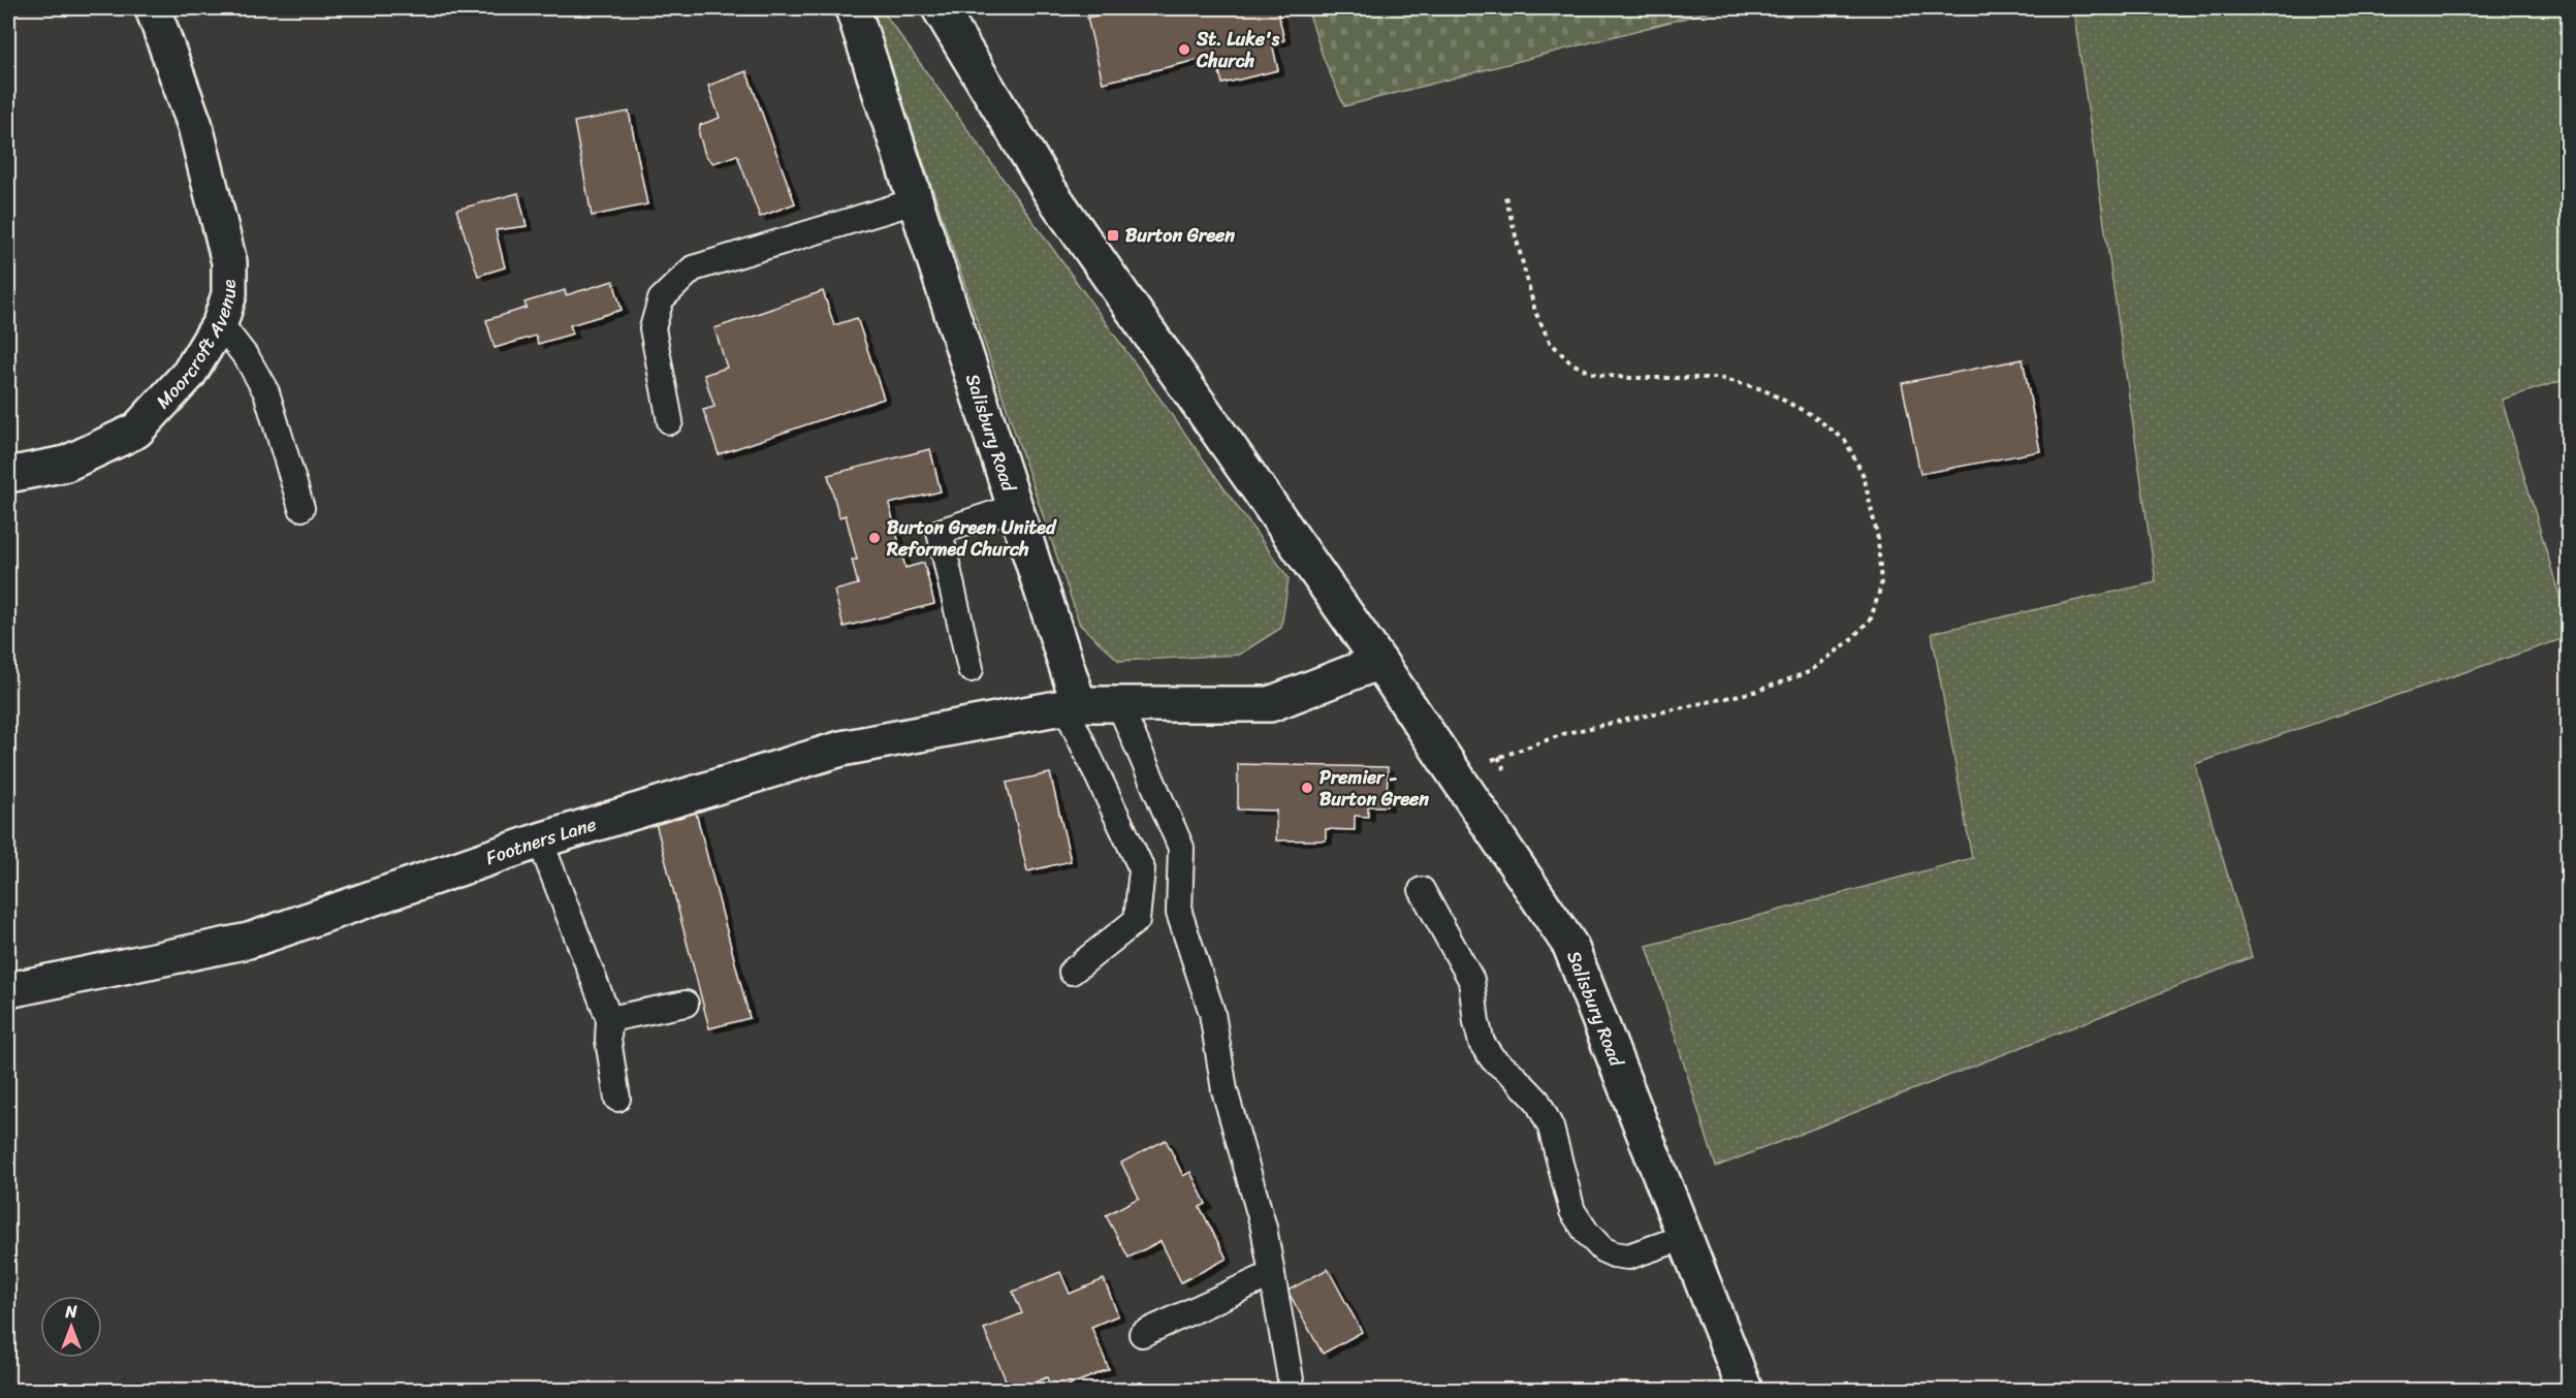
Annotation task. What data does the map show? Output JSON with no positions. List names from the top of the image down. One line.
{"streets":{"street":["Moorcroft Avenue","Salisbury Road","Footners Lane"]},"crossings":[["Salisbury Road","Footners Lane"]],"places":{"other":["St. Luke's Church","Burton Green United Reformed Church","Premier - Burton Green"],"transit":["Burton Green"]},"north":"top"}
